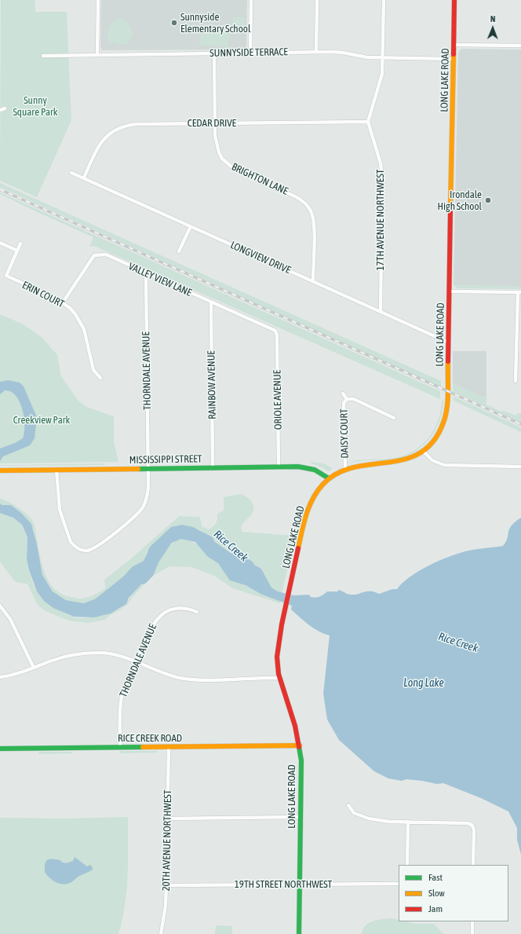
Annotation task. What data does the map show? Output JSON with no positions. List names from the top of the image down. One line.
{"streets":{"street":["SUNNYSIDE TERRACE","LONG LAKE ROAD","CEDAR DRIVE","BRIGHTON LANE","17TH AVENUE NORTHWEST","LONGVIEW DRIVE","VALLEY VIEW LANE","ERIN COURT","THORNDALE AVENUE","RAINBOW AVENUE","ORIOLE AVENUE","DAISY COURT","MISSISSIPPI STREET","RICE CREEK ROAD","20TH AVENUE NORTHWEST","19TH STREET NORTHWEST"]},"crossings":[["SUNNYSIDE TERRACE","LONG LAKE ROAD"],["SUNNYSIDE TERRACE","BRIGHTON LANE"],["LONG LAKE ROAD","LONGVIEW DRIVE"],["LONG LAKE ROAD","DAISY COURT"],["LONG LAKE ROAD","MISSISSIPPI STREET"],["LONG LAKE ROAD","RICE CREEK ROAD"],["LONG LAKE ROAD","19TH STREET NORTHWEST"],["CEDAR DRIVE","BRIGHTON LANE"],["CEDAR DRIVE","17TH AVENUE NORTHWEST"],["CEDAR DRIVE","LONGVIEW DRIVE"],["BRIGHTON LANE","LONGVIEW DRIVE"],["17TH AVENUE NORTHWEST","LONGVIEW DRIVE"],["VALLEY VIEW LANE","ERIN COURT"],["VALLEY VIEW LANE","THORNDALE AVENUE"],["VALLEY VIEW LANE","RAINBOW AVENUE"],["VALLEY VIEW LANE","ORIOLE AVENUE"],["THORNDALE AVENUE","MISSISSIPPI STREET"],["THORNDALE AVENUE","RICE CREEK ROAD"],["RAINBOW AVENUE","MISSISSIPPI STREET"],["ORIOLE AVENUE","MISSISSIPPI STREET"],["RICE CREEK ROAD","20TH AVENUE NORTHWEST"],["20TH AVENUE NORTHWEST","19TH STREET NORTHWEST"]],"water":["Rice Creek","Long Lake"],"parks":["Sunny Square Park","Creekview Park"],"places":["Sunnyside Elementary School","Irondale High School"],"legend":["Fast","Slow","Jam"],"north":"top"}
